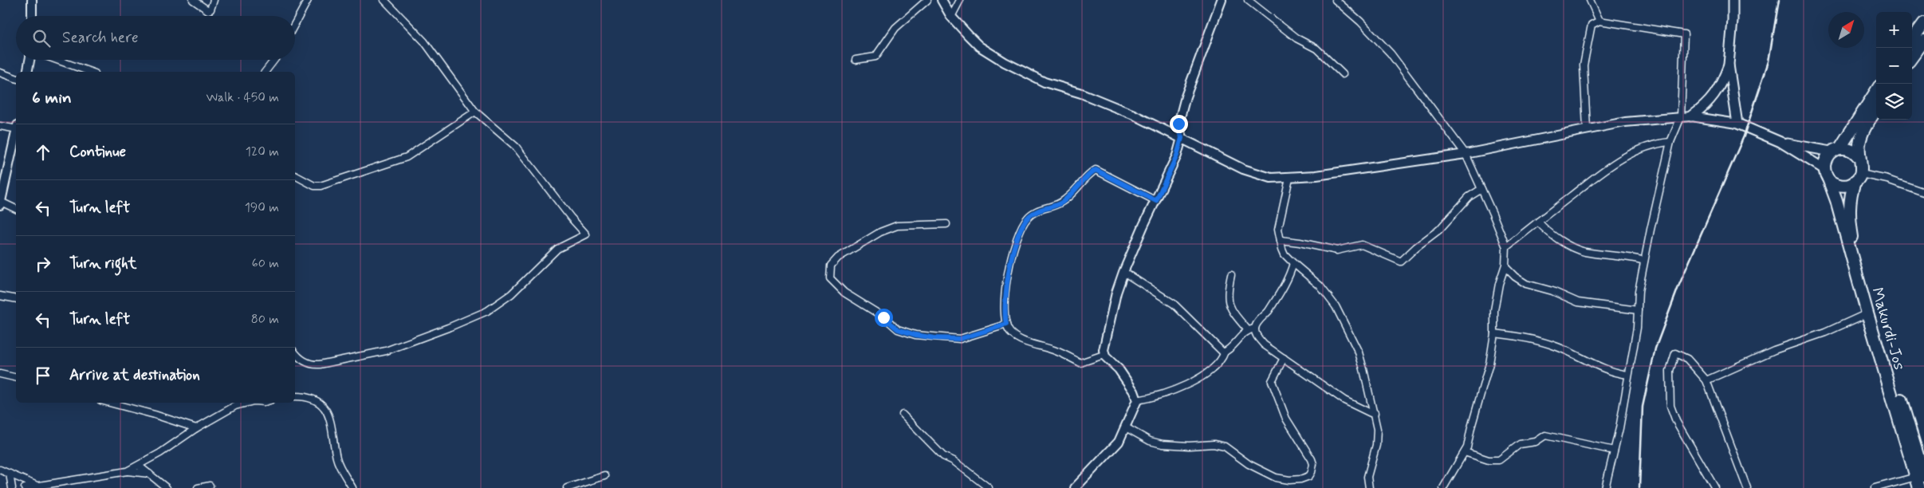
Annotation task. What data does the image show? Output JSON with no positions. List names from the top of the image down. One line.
{"streets":{"highway":["Makurdi-Jos"]},"north":"top right","page":{"map_buttons":["+","−"],"search":"Search here","heading":["6 min","Walk · 450 m"],"list":[["Continue","120 m"],["Turn left","190 m"],["Turn right","60 m"],["Turn left","80 m"],"Arrive at destination"]}}
